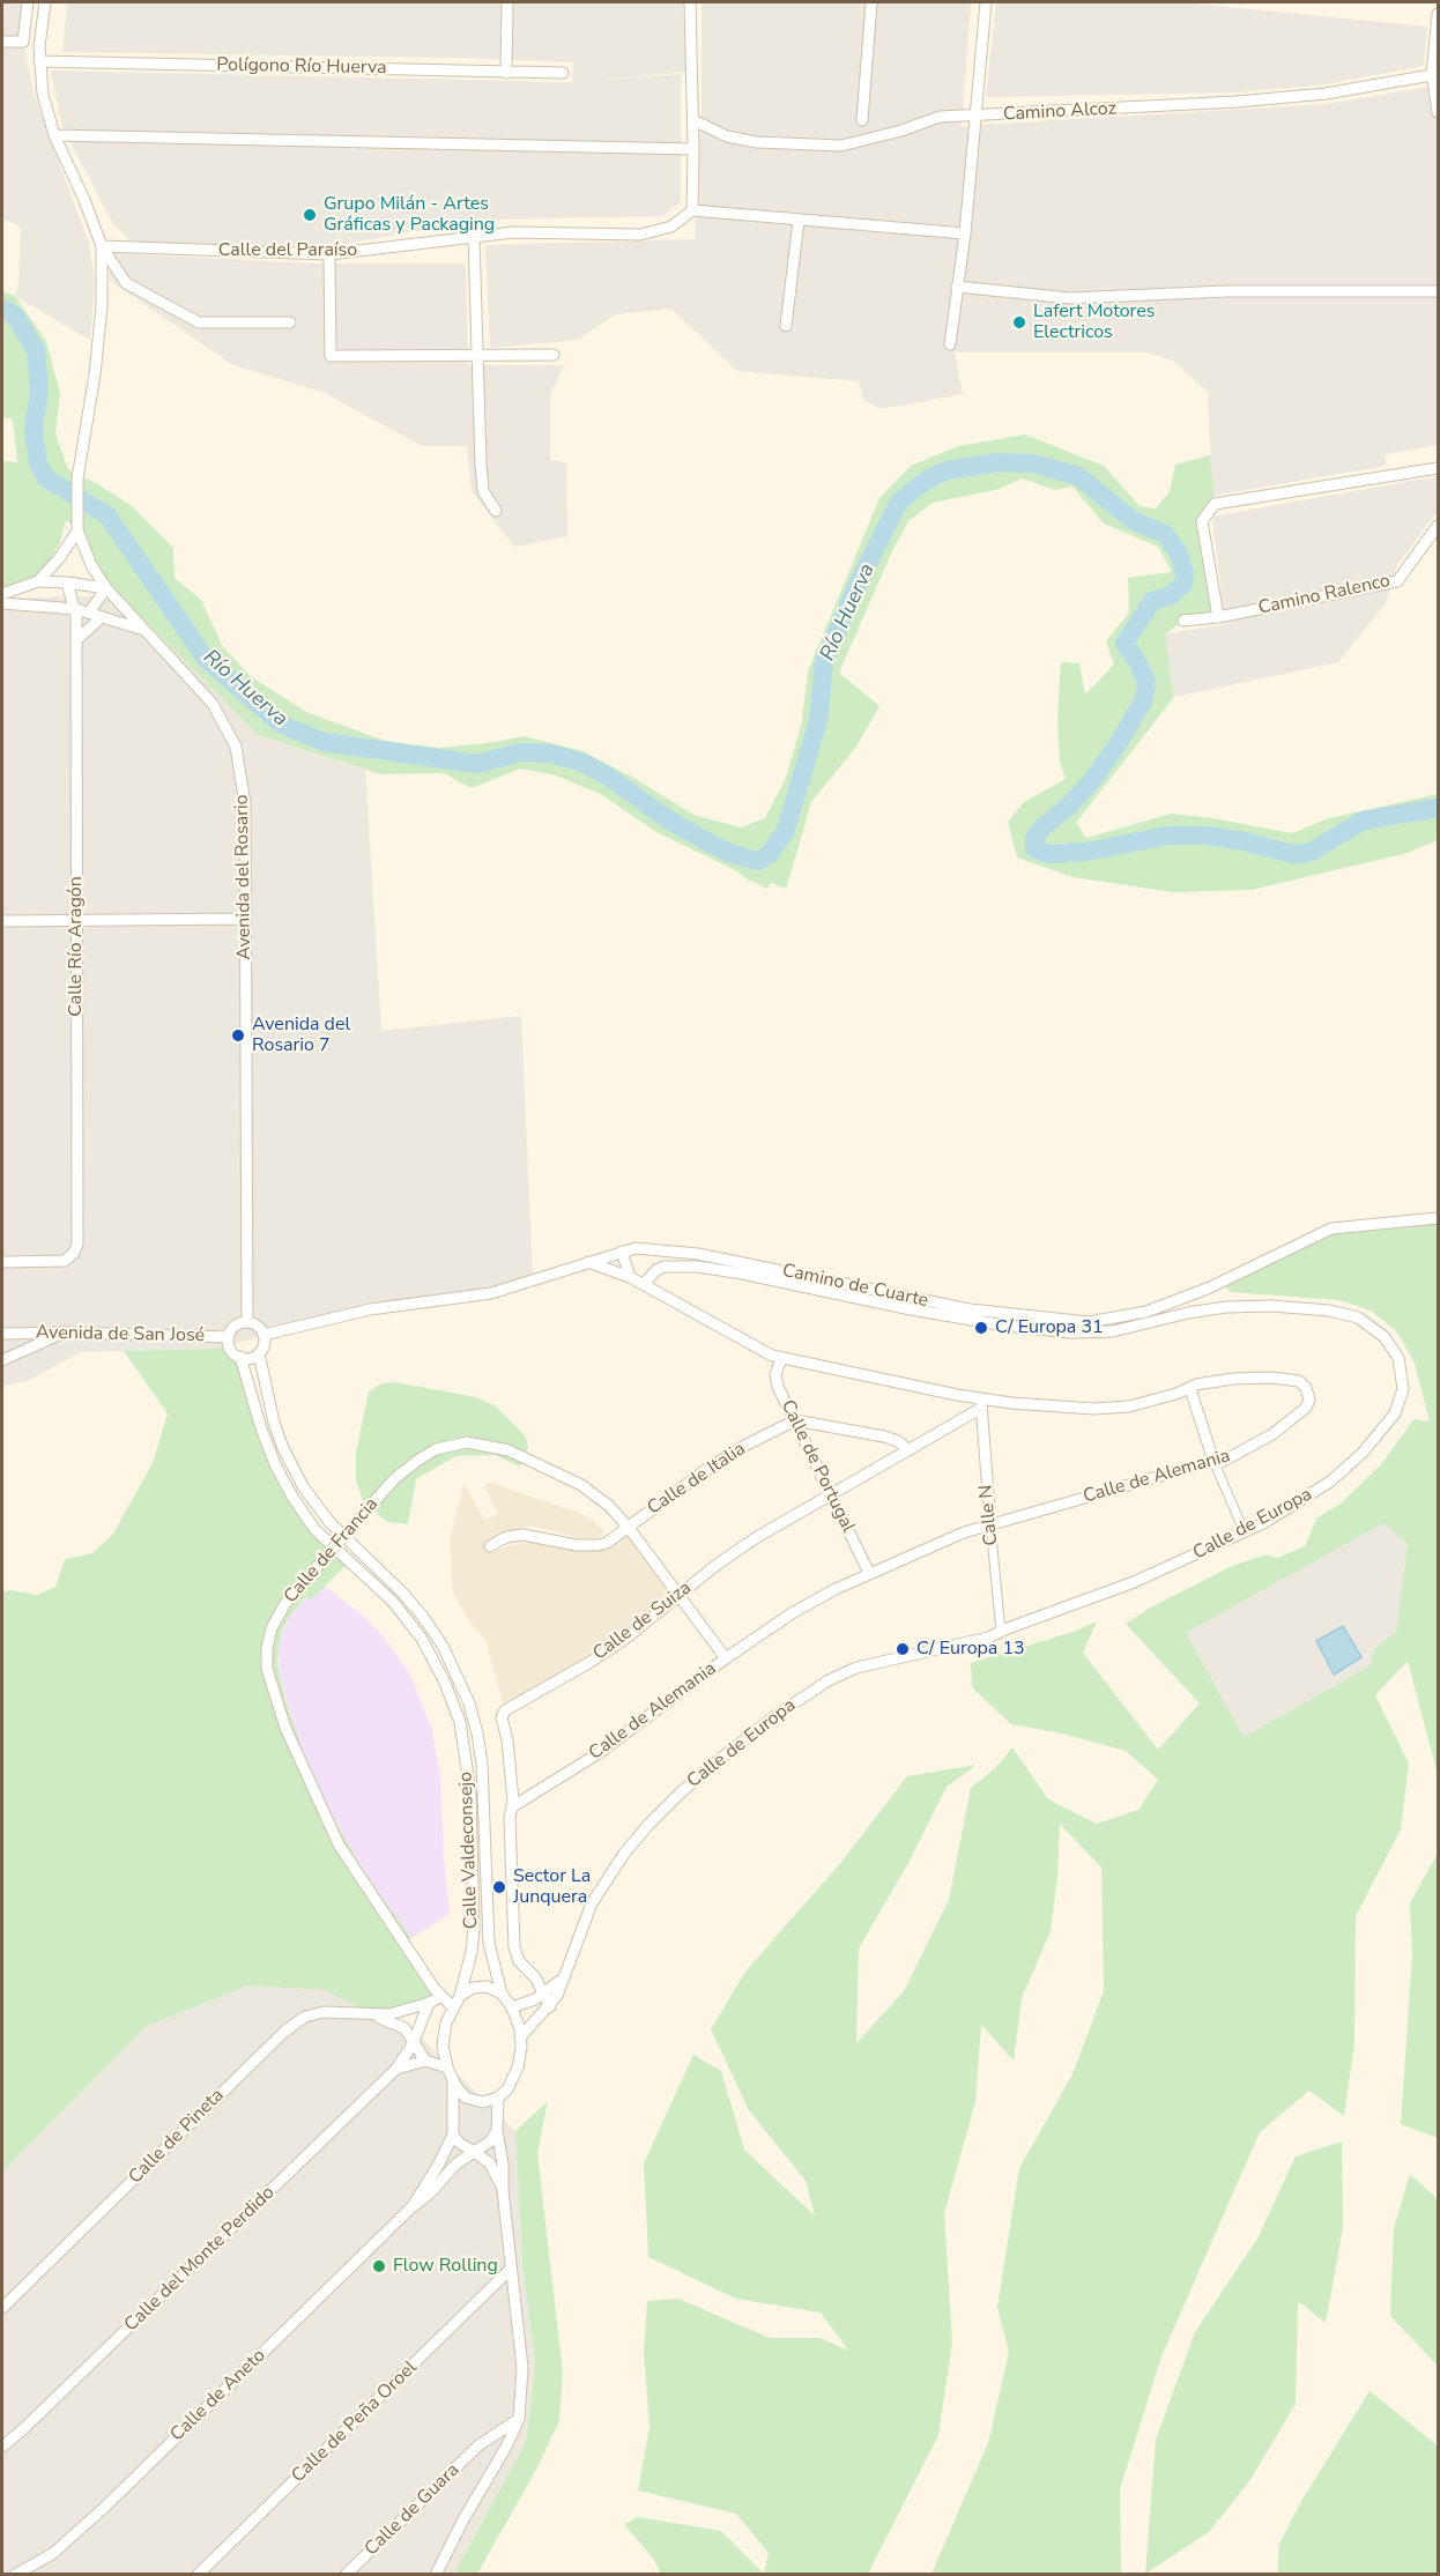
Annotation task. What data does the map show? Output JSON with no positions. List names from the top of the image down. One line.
{"streets":{"street":["Polígono Río Huerva","Camino Alcoz","Calle del Paraíso","Camino Ralenco","Avenida del Rosario","Calle Río Aragón","Camino de Cuarte","Avenida de San José","Calle de Portugal","Calle de Alemania","Calle de Italia","Calle N","Calle de Europa","Calle de Francia","Calle de Suiza","Calle Valdeconsejo","Calle de Pineta","Calle del Monte Perdido","Calle de Aneto","Calle de Peña Oroel","Calle de Guara"]},"crossings":[["Polígono Río Huerva","Avenida del Rosario"],["Calle del Paraíso","Avenida del Rosario"],["Avenida del Rosario","Camino de Cuarte"],["Avenida del Rosario","Avenida de San José"],["Avenida del Rosario","Calle Valdeconsejo"],["Camino de Cuarte","Avenida de San José"],["Camino de Cuarte","Calle de Alemania"],["Camino de Cuarte","Calle Valdeconsejo"],["Avenida de San José","Calle Valdeconsejo"],["Calle de Portugal","Calle de Alemania"],["Calle de Portugal","Calle de Italia"],["Calle de Portugal","Calle de Suiza"],["Calle de Alemania","Calle N"],["Calle de Alemania","Calle de Europa"],["Calle de Alemania","Calle de Francia"],["Calle de Alemania","Calle de Suiza"],["Calle de Italia","Calle de Francia"],["Calle N","Calle de Europa"],["Calle N","Calle de Suiza"],["Calle de Europa","Calle de Francia"],["Calle de Europa","Calle de Suiza"],["Calle de Europa","Calle Valdeconsejo"],["Calle de Francia","Calle de Suiza"],["Calle de Francia","Calle Valdeconsejo"],["Calle de Francia","Calle de Pineta"],["Calle de Pineta","Calle del Monte Perdido"]],"water":["Río Huerva"],"places":["Grupo Milán - Artes Gráficas y Packaging","Lafert Motores Electricos","Avenida del Rosario 7","C/ Europa 31","C/ Europa 13","Sector La Junquera","Flow Rolling"]}
